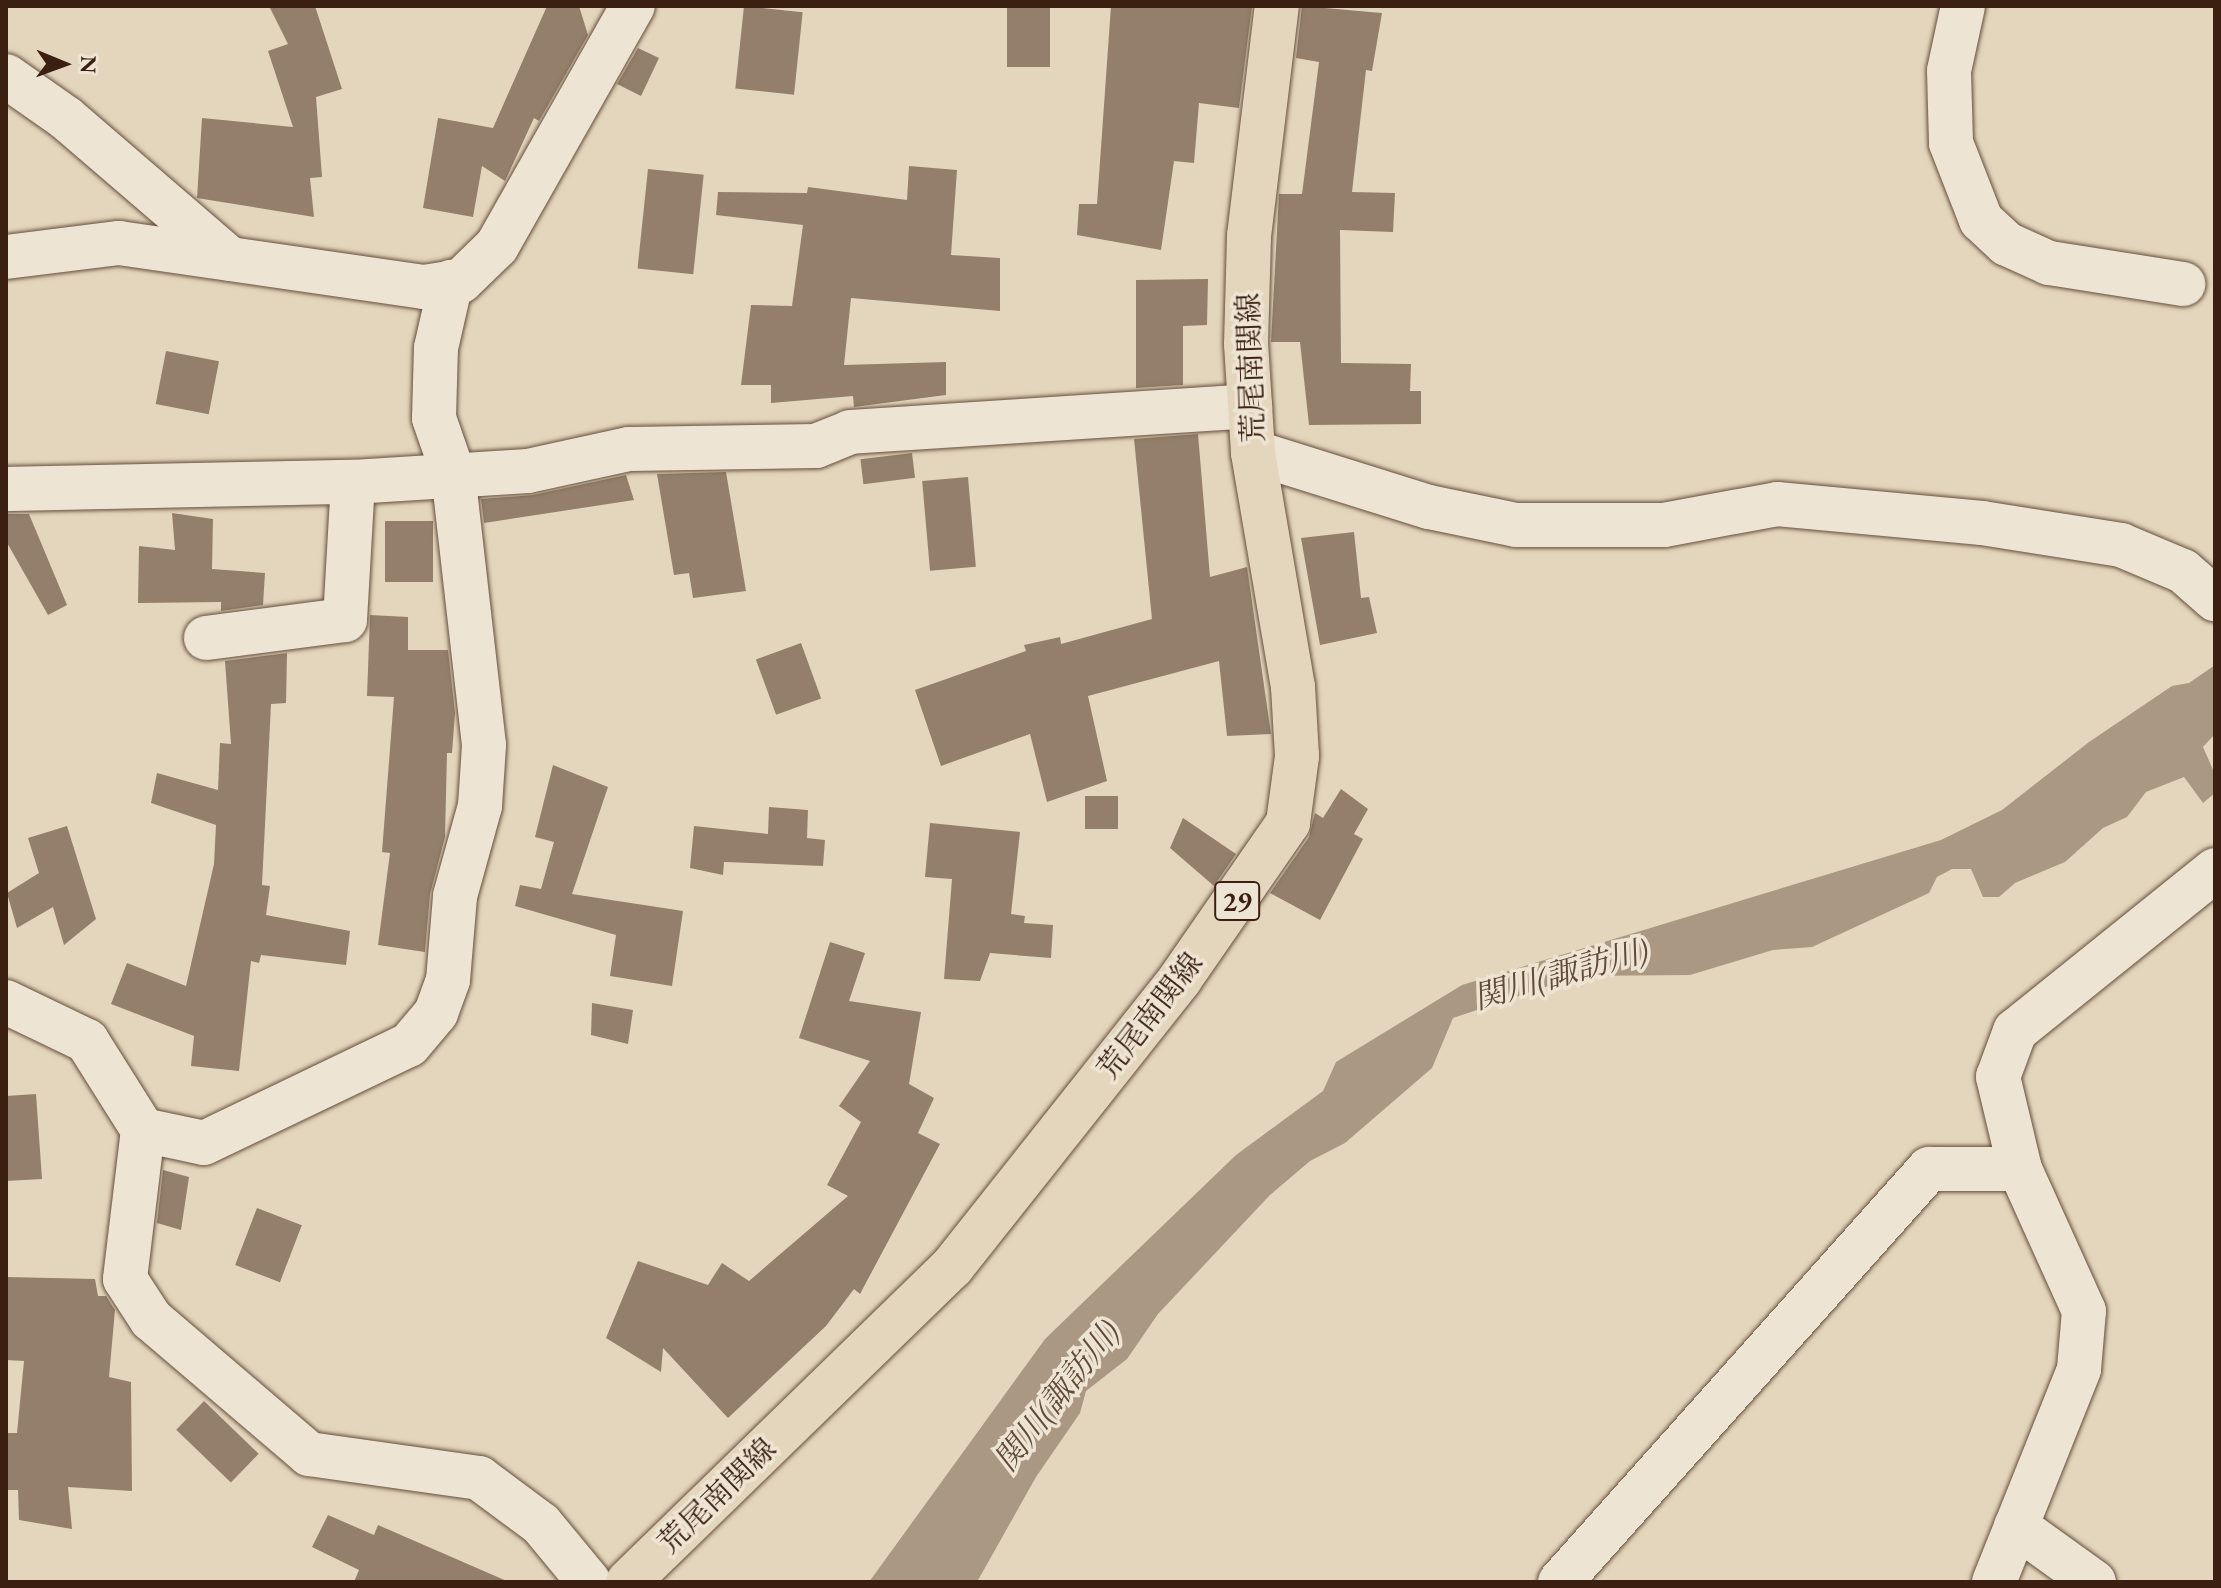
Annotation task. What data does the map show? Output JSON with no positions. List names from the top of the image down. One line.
{"streets":{"main road":["荒尾南関線","29"]},"water":["関川(諏訪川)"],"north":"right"}
